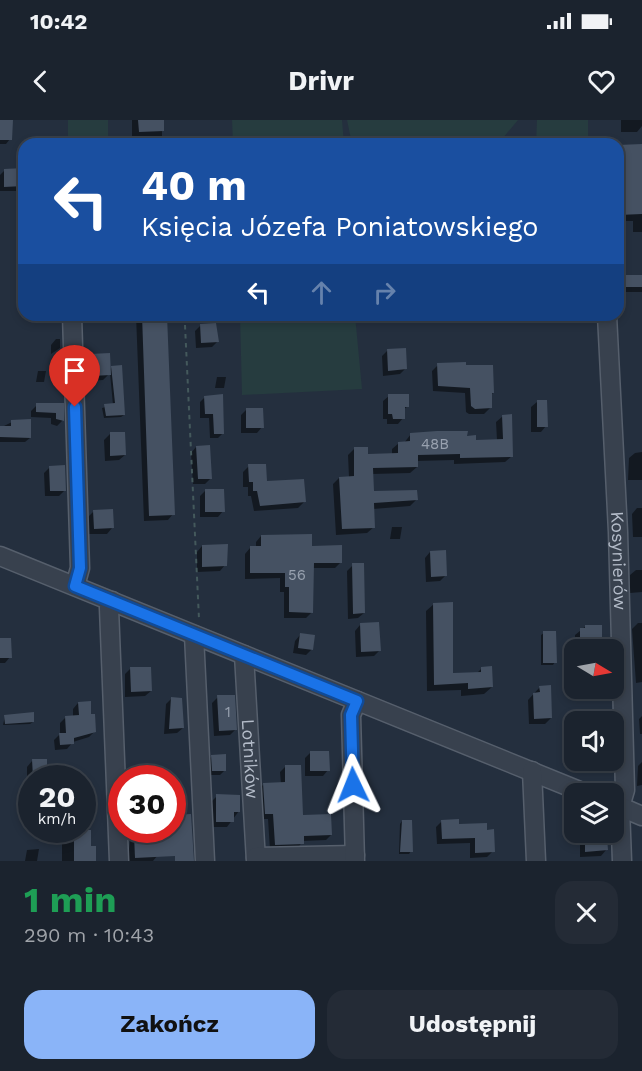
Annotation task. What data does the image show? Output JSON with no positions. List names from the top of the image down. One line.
{"streets":{"street":["Kosynierów","Lotników"]},"house_numbers":["48B","56","1"],"north":"right","page":{"status":"10:42","header":"Drivr","turn":["40 m","Księcia Józefa Poniatowskiego"],"speed":"20 km/h","limit":"30","heading":["1 min","290 m · 10:43"],"buttons":["Zakończ","Udostępnij"]}}
